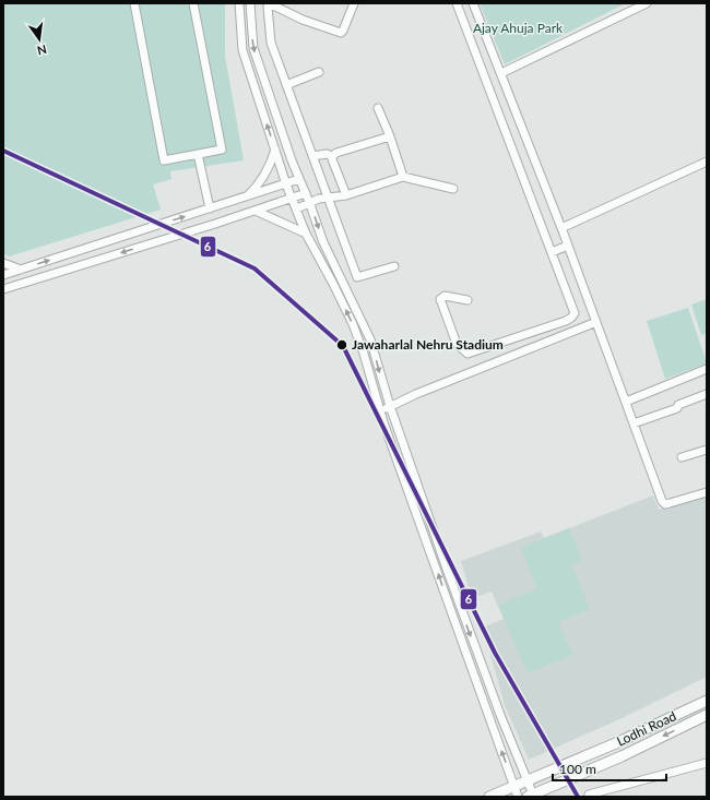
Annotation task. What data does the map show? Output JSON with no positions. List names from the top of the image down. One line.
{"streets":{"main road":["Lodhi Road"]},"parks":["Ajay Ahuja Park"],"places":["Jawaharlal Nehru Stadium"],"lines":["transit line 6"],"scale_bar":"100 m","north":"bottom"}
